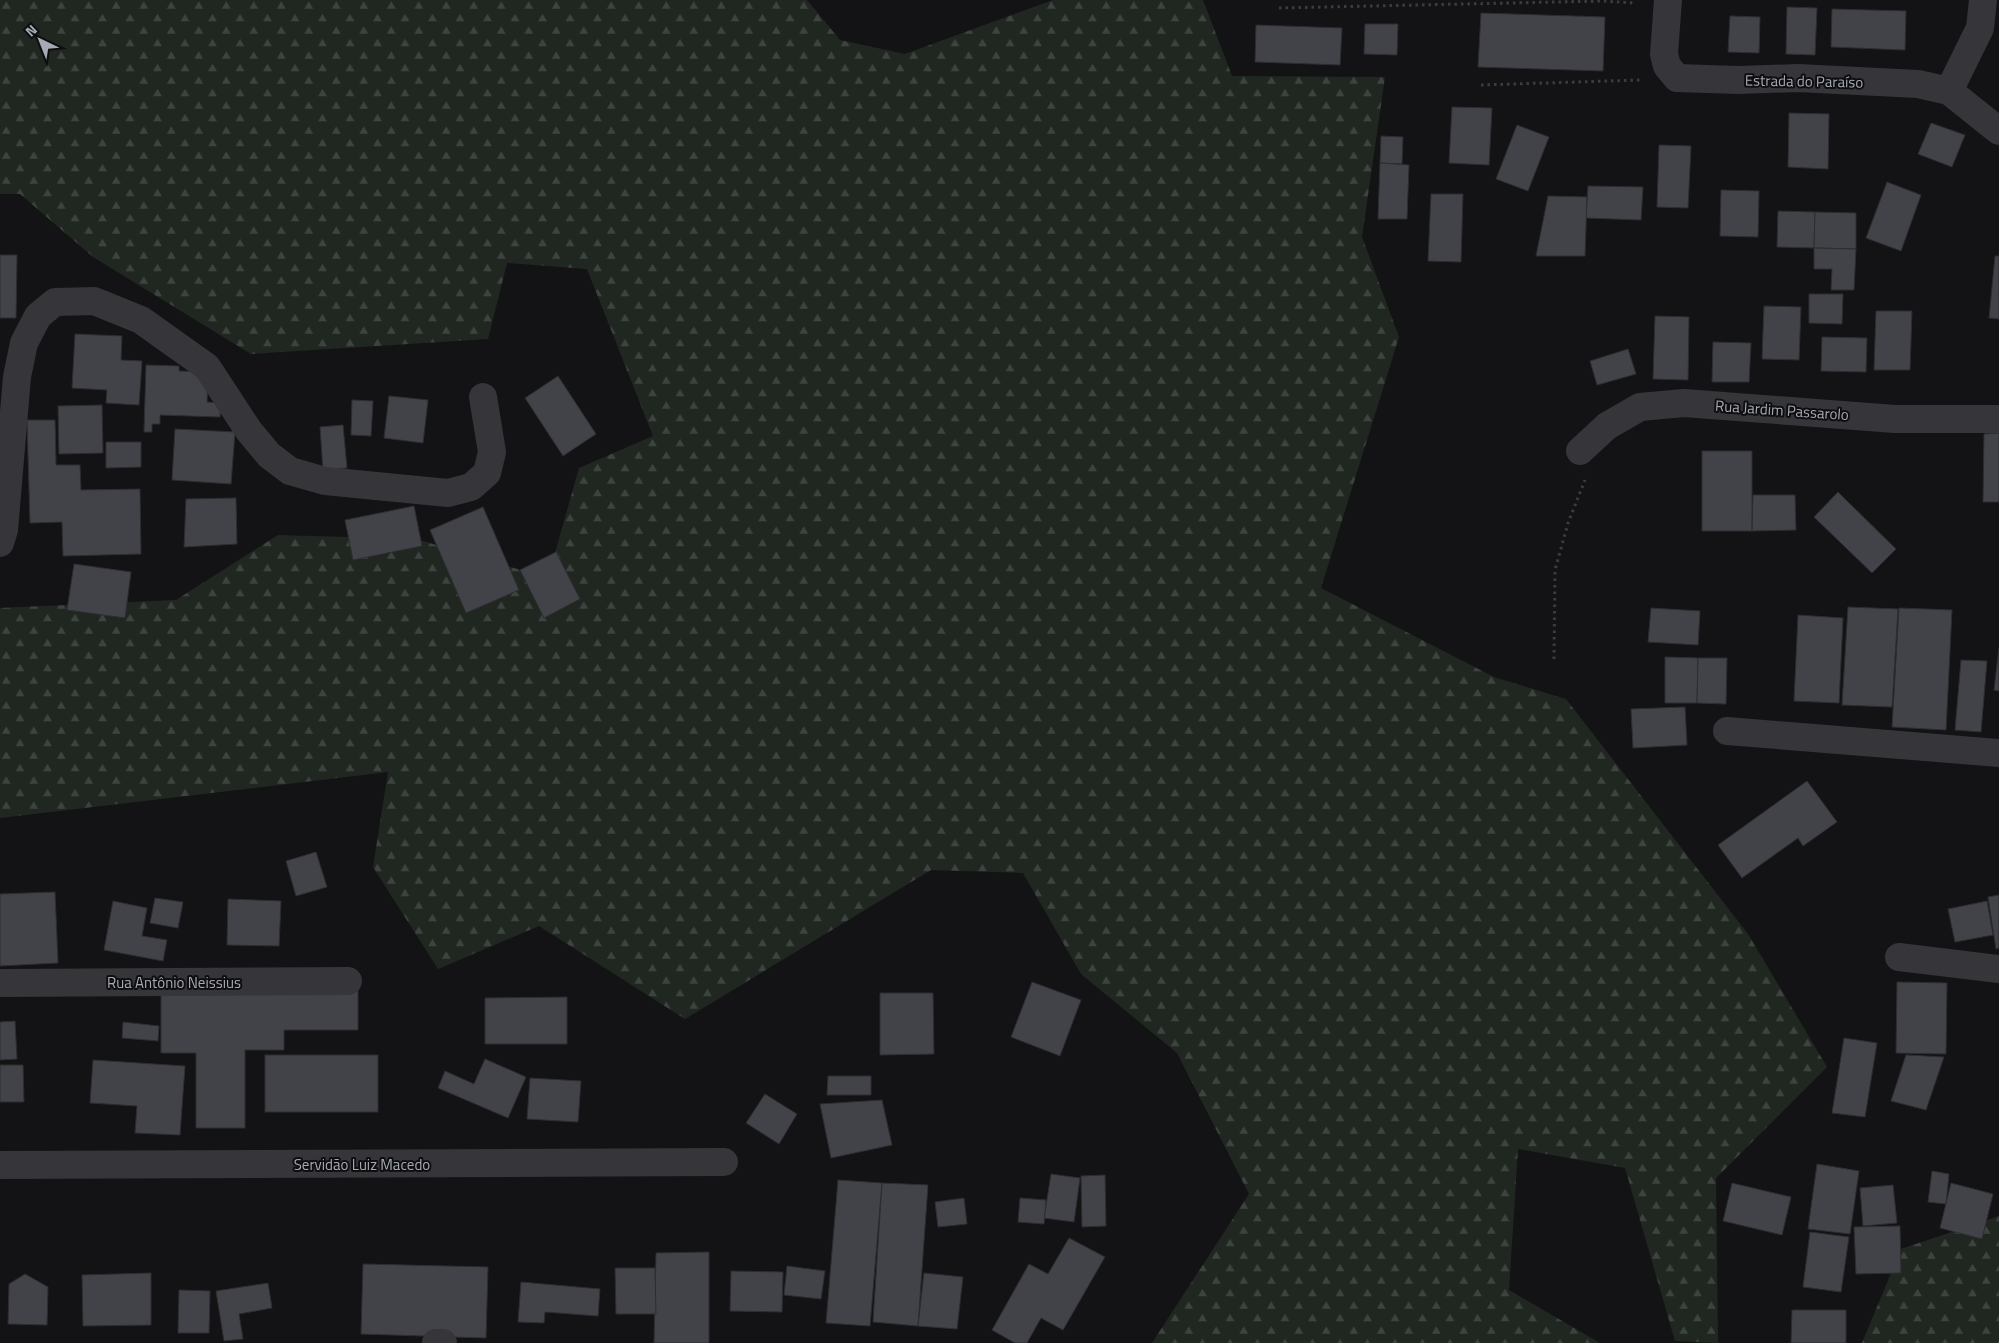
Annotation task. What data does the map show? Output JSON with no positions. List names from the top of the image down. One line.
{"streets":{"street":["Estrada do Paraíso","Rua Jardim Passarolo","Rua Antônio Neissius","Servidão Luiz Macedo"]},"north":"top left"}
